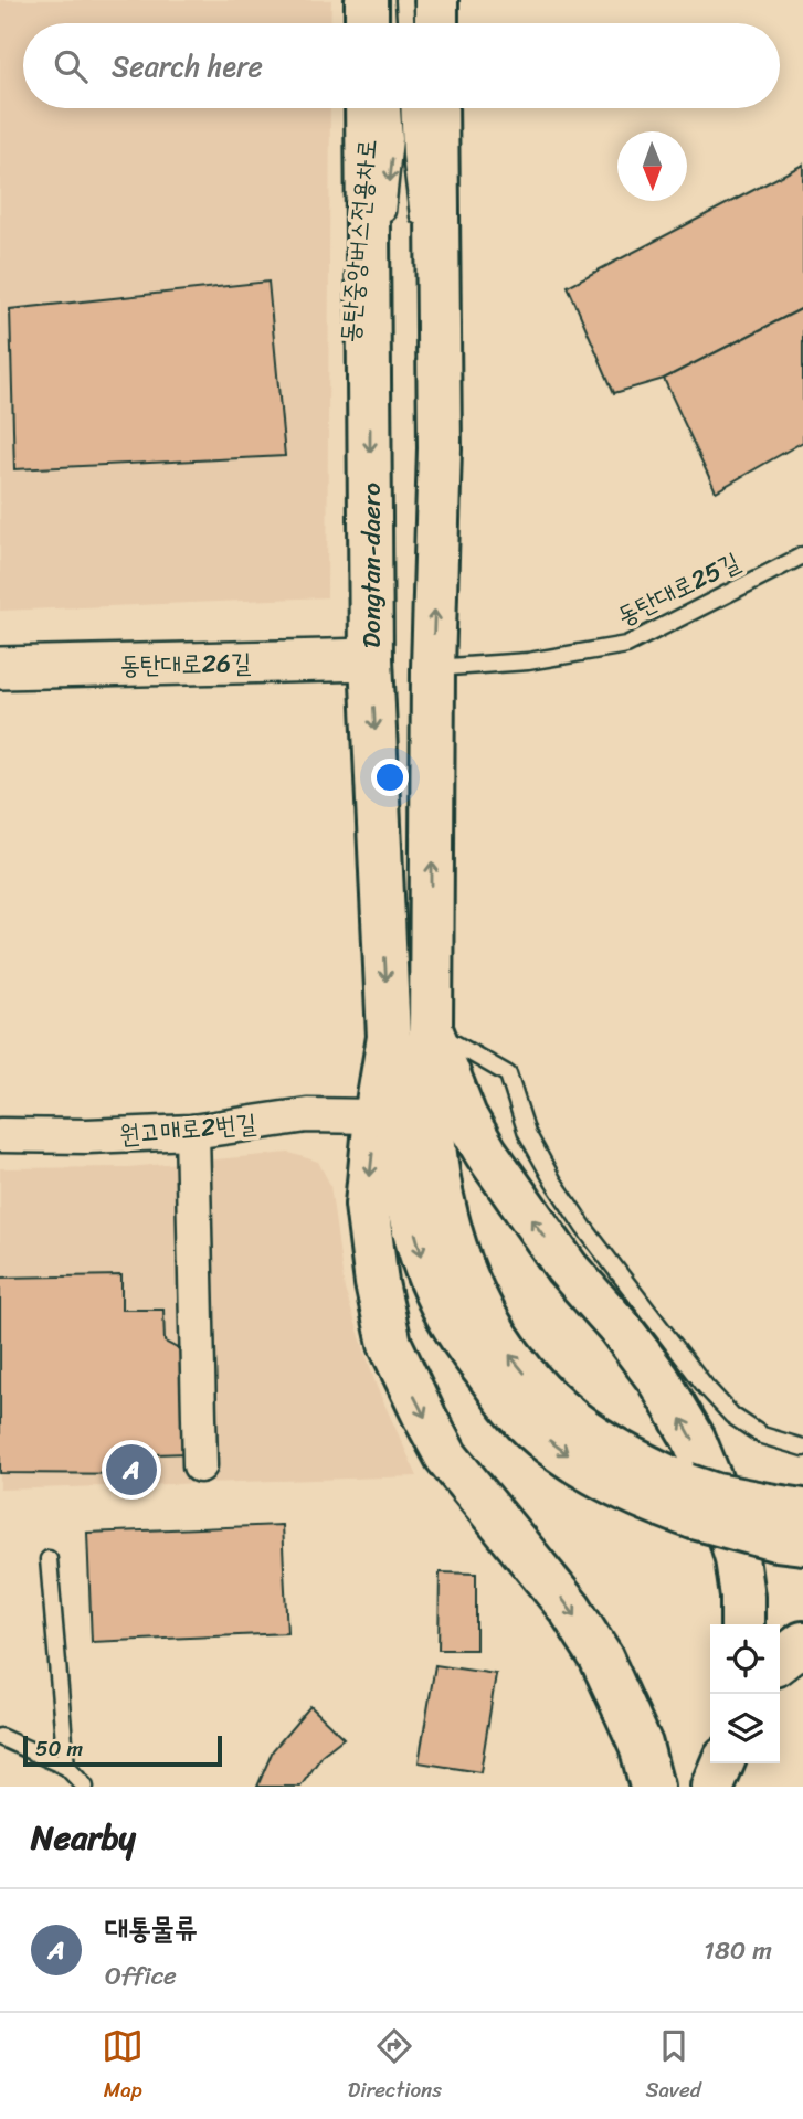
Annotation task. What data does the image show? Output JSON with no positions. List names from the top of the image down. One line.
{"streets":{"main road":["Dongtan-daero"],"street":["동탄대로26길","원고매로2번길"],"lane":["동탄중앙버스전용차로","동탄대로25길"]},"crossings":[["동탄중앙버스전용차로","Dongtan-daero"],["Dongtan-daero","동탄대로26길"]],"scale_bar":"50 m","north":"bottom","page":{"search":"Search here","pins":"A","scale":"50 m","heading":"Nearby","list":[{"mark":"A","name":"대통물류","note":"Office","value":"180 m"}],"nav":["Map","Directions","Saved"]}}
